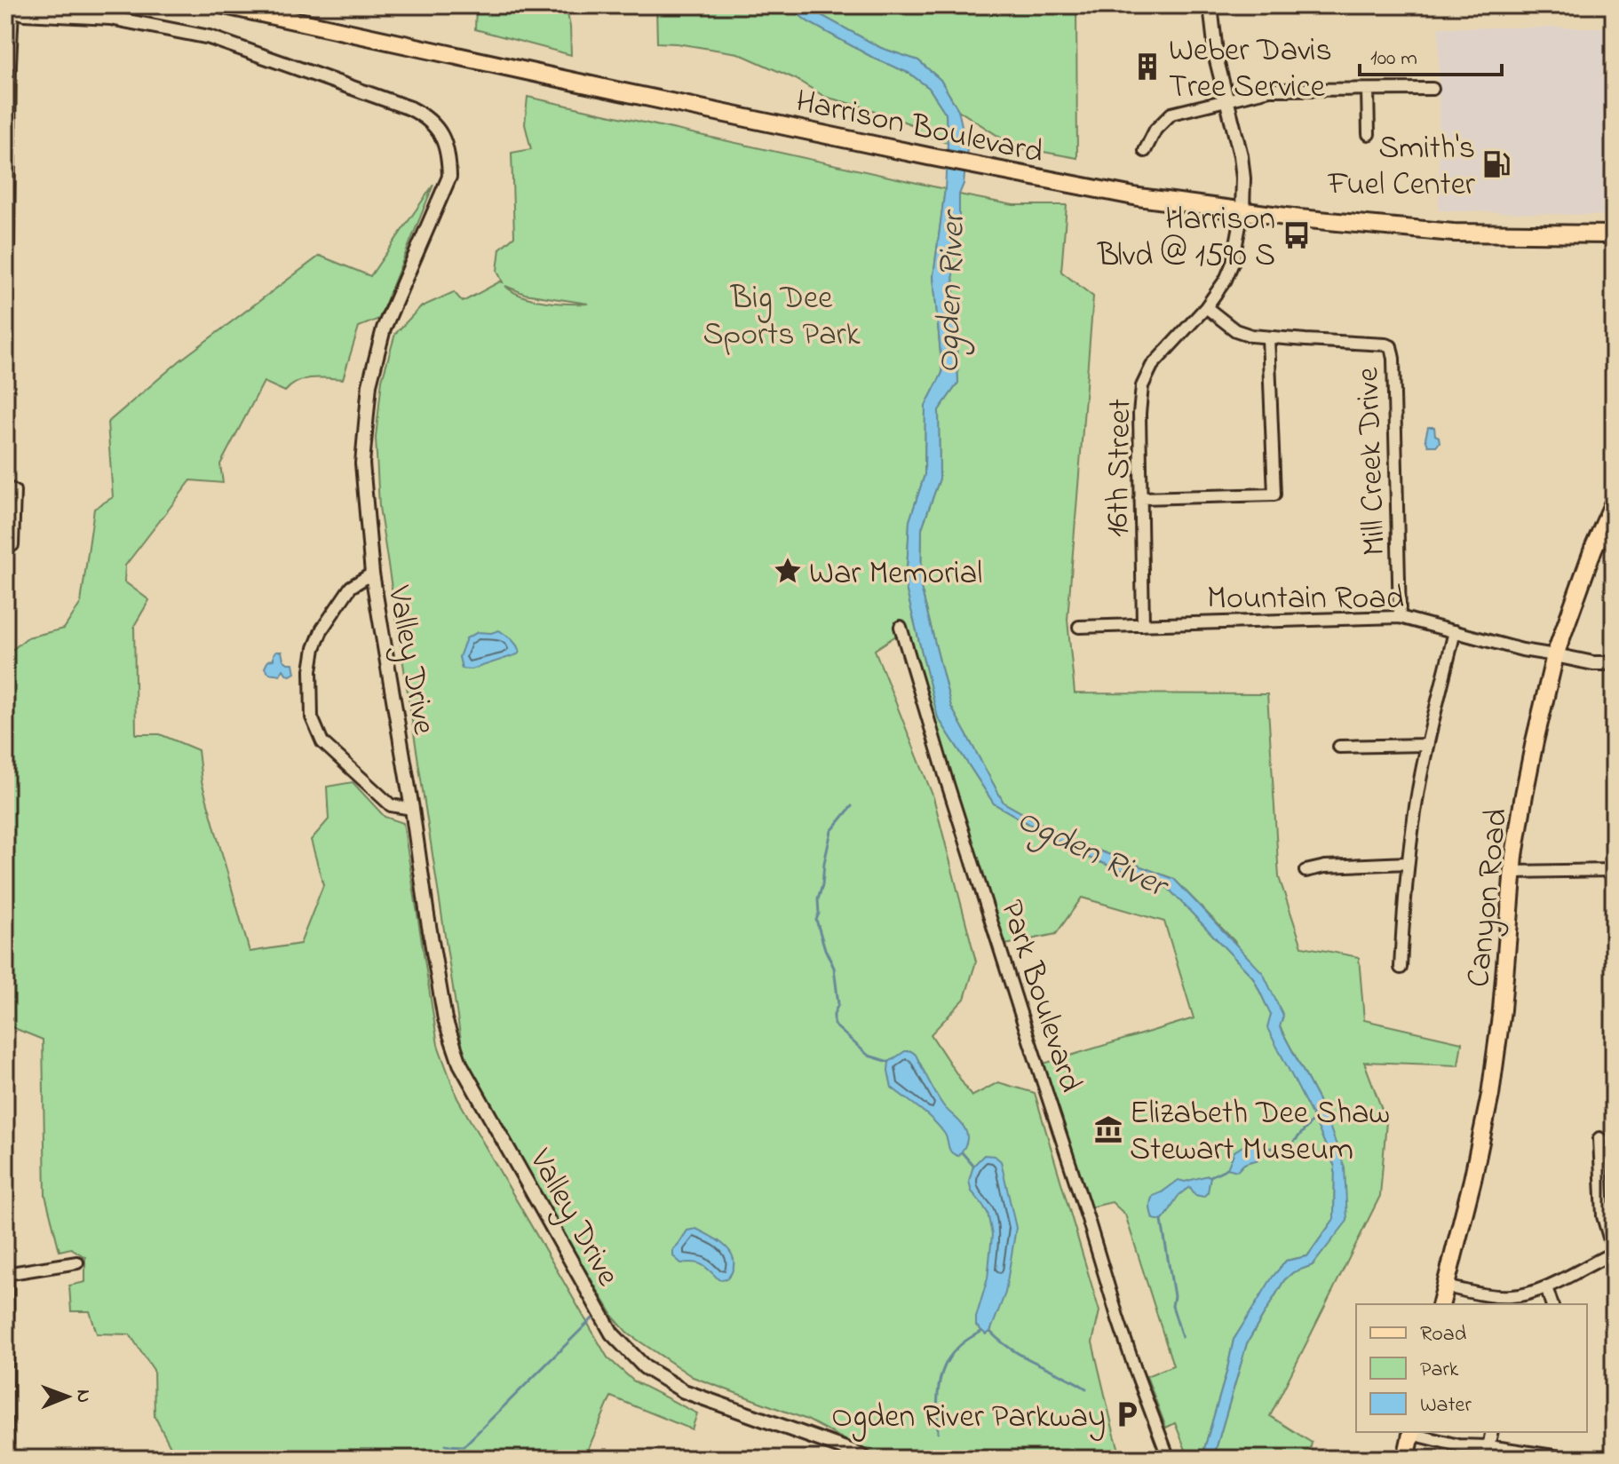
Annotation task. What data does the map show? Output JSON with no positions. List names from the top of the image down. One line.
{"streets":{"main road":["Harrison Boulevard","Canyon Road"],"street":["Mill Creek Drive","16th Street","Mountain Road","Valley Drive","Park Boulevard"]},"crossings":[["Harrison Boulevard","16th Street"],["Mill Creek Drive","Mountain Road"],["16th Street","Mountain Road"],["Mountain Road","Canyon Road"]],"water":["Ogden River"],"parks":["Big Dee Sports Park"],"places":{"building":["Weber Davis Tree Service"],"fuel station":["Smith's Fuel Center"],"bus stop":["Harrison Blvd @ 1590 S"],"place":["War Memorial"],"museum":["Elizabeth Dee Shaw Stewart Museum"],"parking":["Ogden River Parkway"]},"legend":["Road","Park","Water"],"scale_bar":"100 m","north":"right"}
